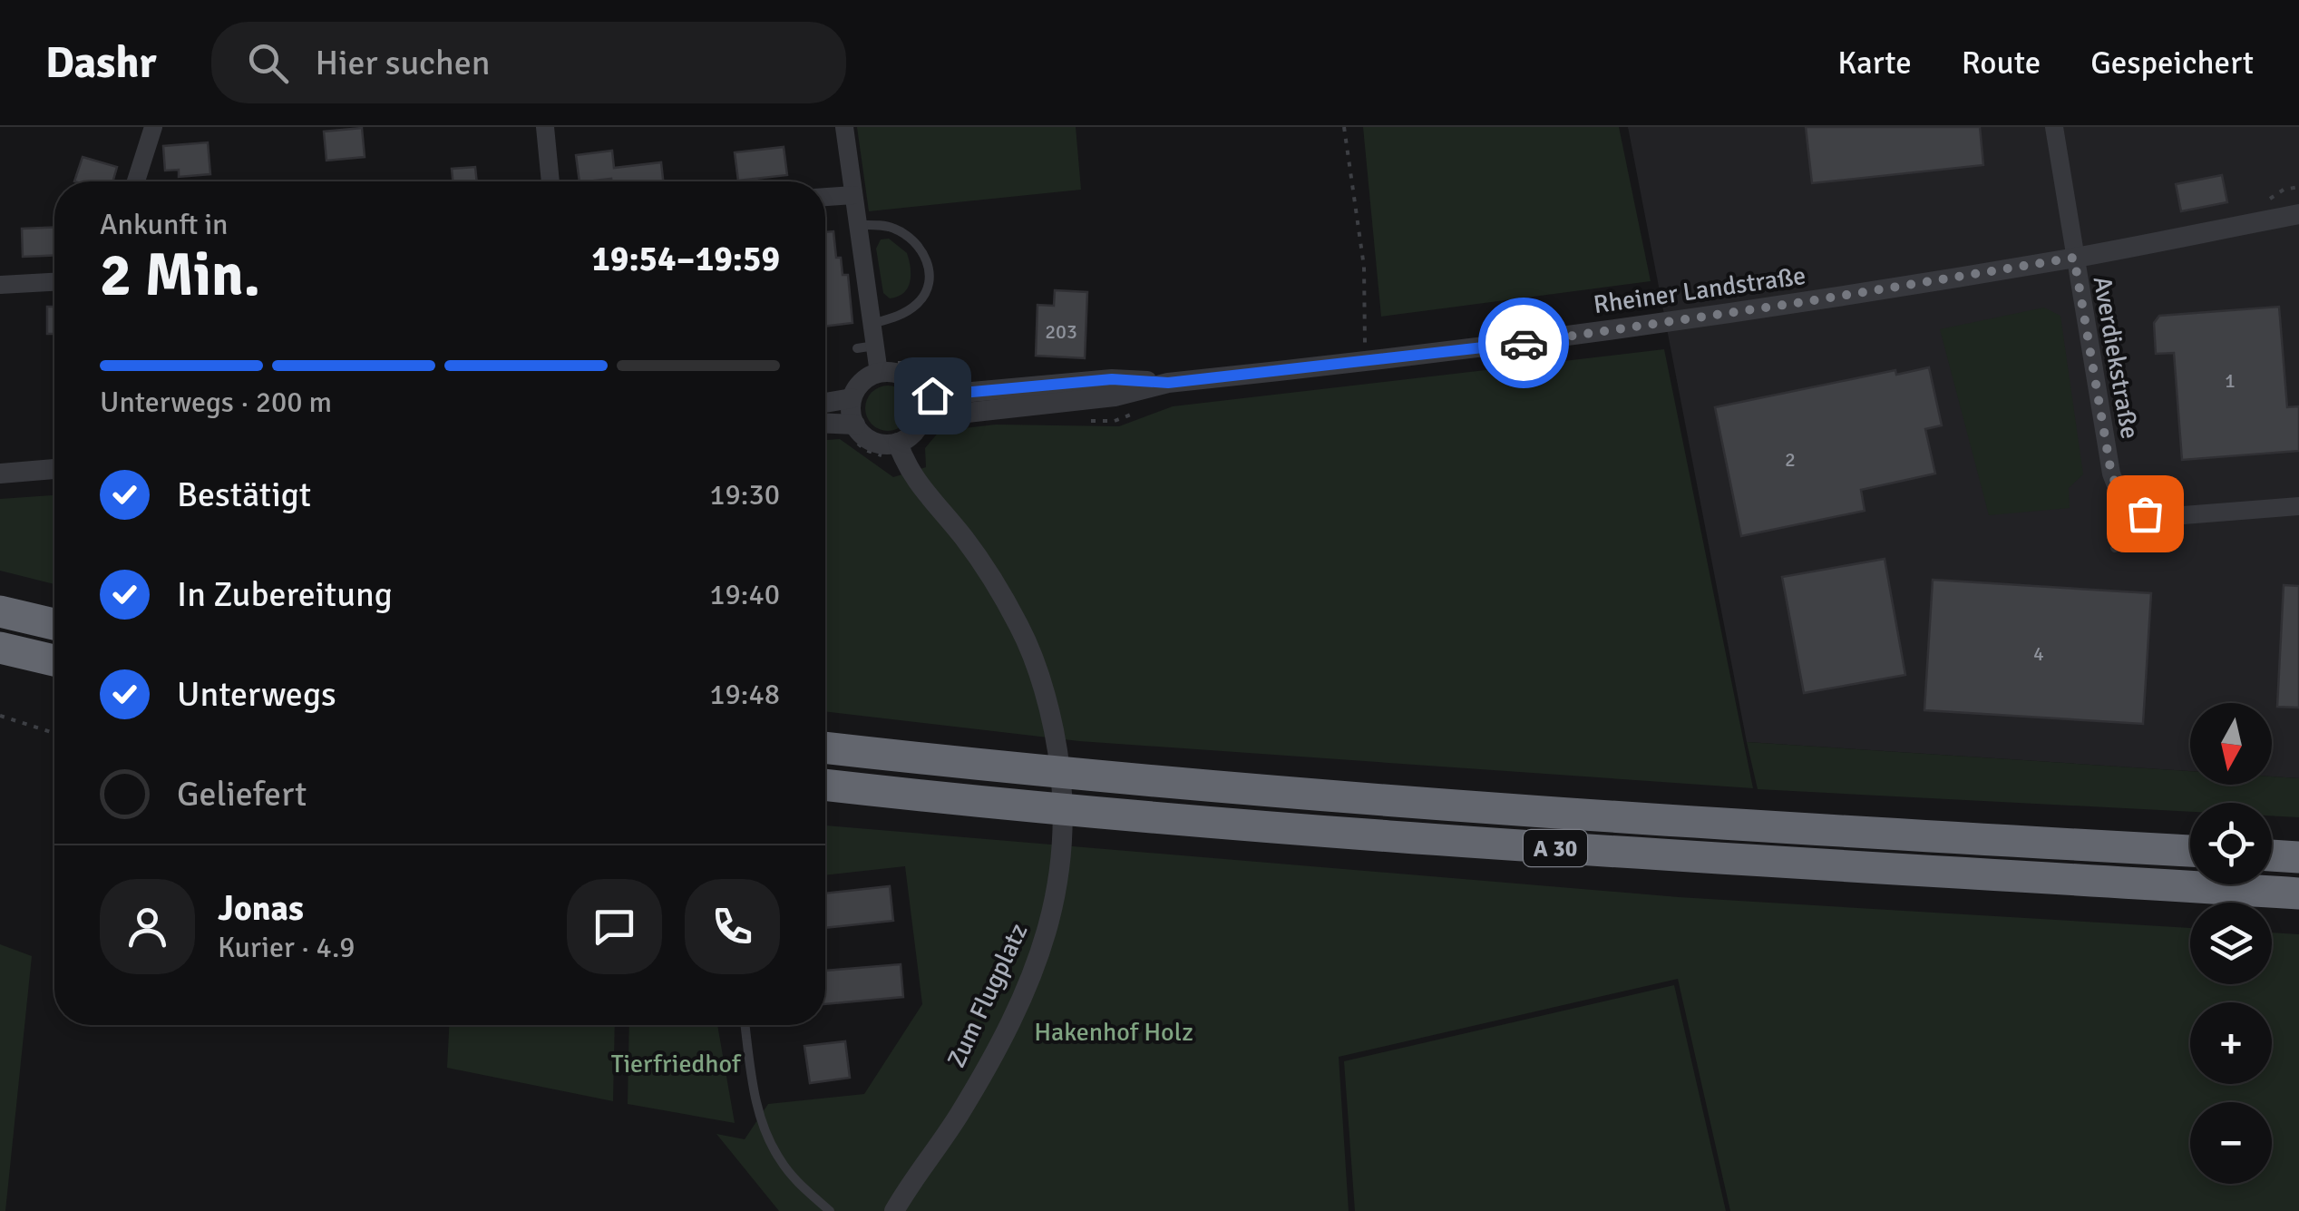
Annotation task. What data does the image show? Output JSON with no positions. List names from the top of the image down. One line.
{"streets":{"highway":["A 30"],"street":["Rheiner Landstraße","Averdiekstraße","Zum Flugplatz"]},"crossings":[["Rheiner Landstraße","Averdiekstraße"],["Rheiner Landstraße","Zum Flugplatz"]],"parks":["Hakenhof Holz","Tierfriedhof"],"house_numbers":["203","1","2","4"],"north":"bottom","page":{"header":"Dashr","search":"Hier suchen","nav":["Karte","Route","Gespeichert"],"heading":["2 Min.","Ankunft in","19:54–19:59"],"panel":["Jonas","Kurier · 4.9"],"bar":"Unterwegs · 200 m","list":[["Bestätigt","19:30"],["In Zubereitung","19:40"],["Unterwegs","19:48"],"Geliefert"],"map_buttons":["+","−"]}}
